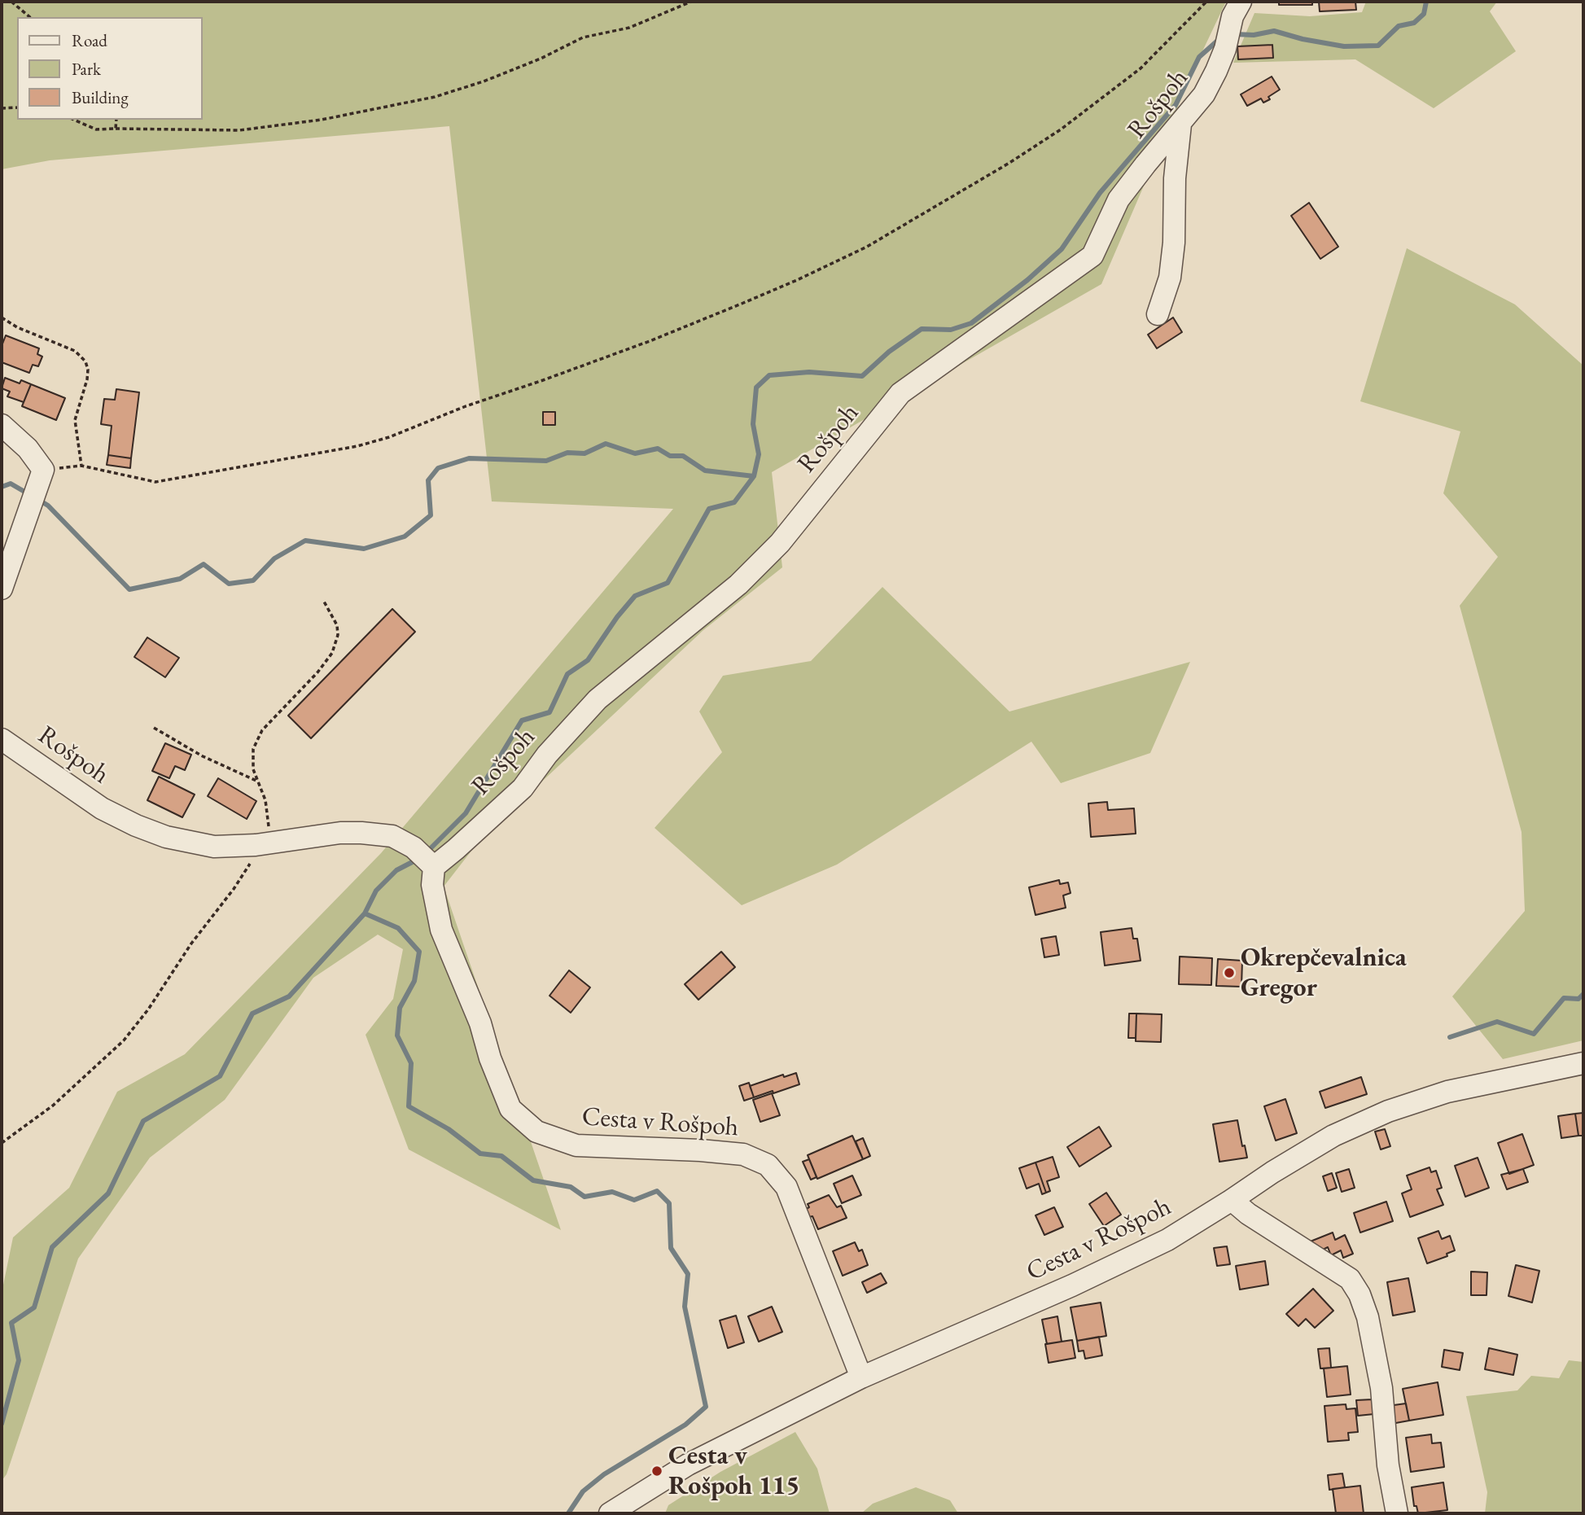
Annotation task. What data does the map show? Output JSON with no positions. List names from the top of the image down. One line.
{"streets":{"street":["Rošpoh","Cesta v Rošpoh"]},"crossings":[["Rošpoh","Cesta v Rošpoh"]],"places":["Okrepčevalnica Gregor","Cesta v Rošpoh 115"],"legend":["Road","Park","Building"]}
